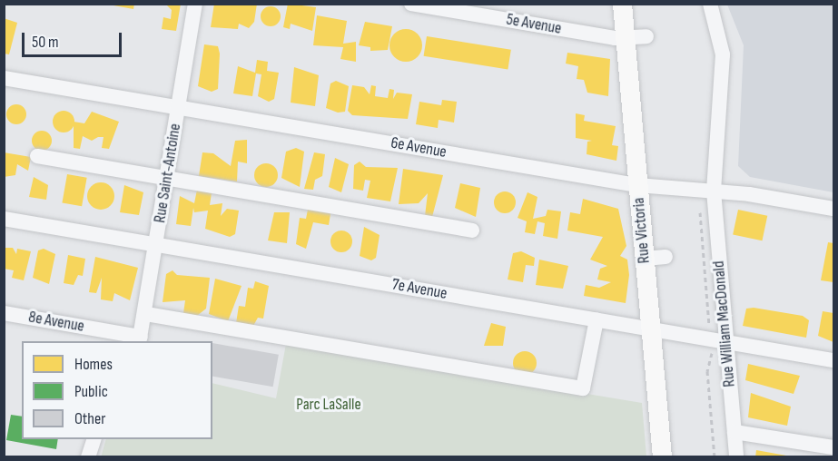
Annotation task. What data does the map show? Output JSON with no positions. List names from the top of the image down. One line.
{"streets":{"main road":["Rue Victoria"],"street":["5e Avenue","6e Avenue","Rue Saint-Antoine","7e Avenue","8e Avenue","Rue William MacDonald"]},"crossings":[["5e Avenue","Rue Victoria"],["6e Avenue","Rue Saint-Antoine"],["6e Avenue","Rue Victoria"],["6e Avenue","Rue William MacDonald"],["Rue Saint-Antoine","7e Avenue"],["Rue Saint-Antoine","8e Avenue"],["Rue Victoria","7e Avenue"],["7e Avenue","Rue William MacDonald"]],"parks":["Parc LaSalle"],"legend":["Homes","Public","Other"],"scale_bar":"50 m"}
